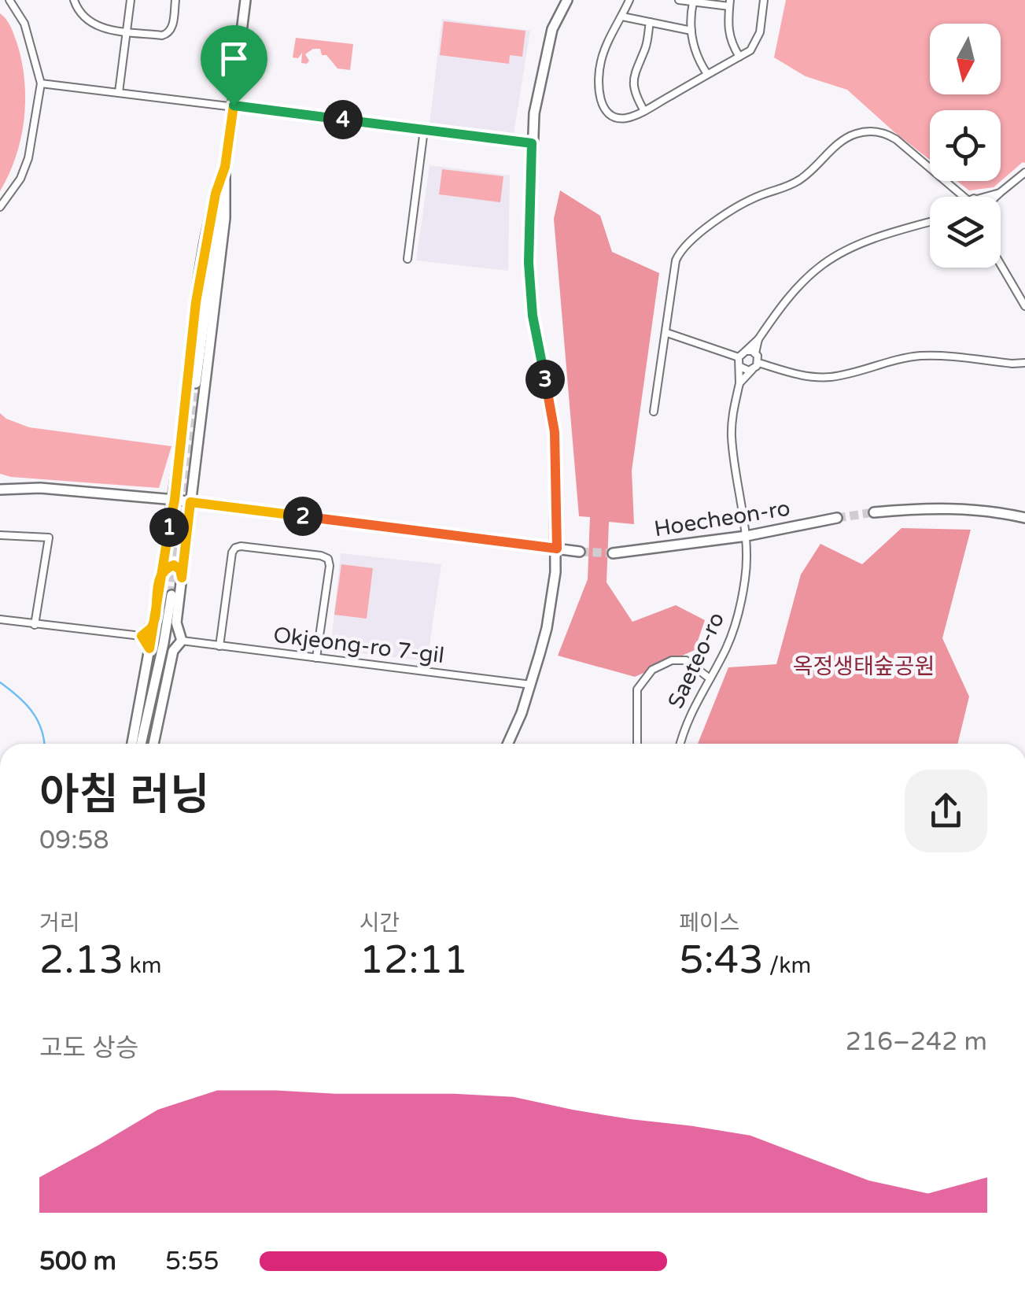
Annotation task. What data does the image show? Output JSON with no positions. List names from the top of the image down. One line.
{"streets":{"main road":["Hoecheon-ro"],"street":["Okjeong-ro 7-gil","Saeteo-ro"]},"crossings":[["Hoecheon-ro","Saeteo-ro"]],"parks":["옥정생태숲공원"],"north":"bottom","page":{"pins":["4","3","2","1"],"heading":["아침 러닝","09:58"],"stats":[["거리","2.13 km"],["시간","12:11"],["페이스","5:43 /km"]],"chart":["고도 상승","216–242 m"],"list":[{"name":"500 m","note":"5:55"}]}}
